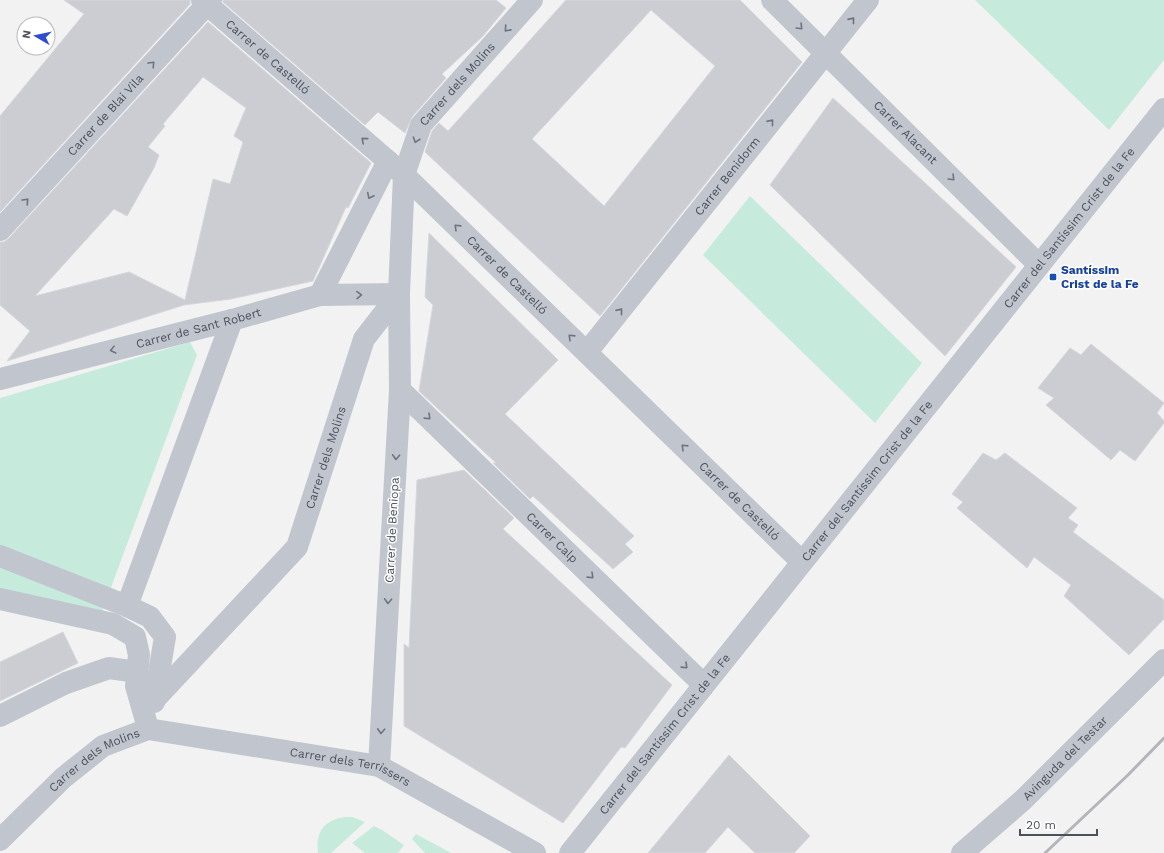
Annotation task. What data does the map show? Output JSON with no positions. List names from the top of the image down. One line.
{"streets":{"street":["Carrer de Castelló","Carrer dels Molins","Carrer de Blai Vila","Carrer Alacant","Carrer Benidorm","Carrer del Santíssim Crist de la Fe","Carrer de Sant Robert","Carrer de Beniopa","Carrer Calp","Avinguda del Testar","Carrer dels Terrissers"]},"crossings":[["Carrer de Castelló","Carrer dels Molins"],["Carrer de Castelló","Carrer de Blai Vila"],["Carrer de Castelló","Carrer Benidorm"],["Carrer de Castelló","Carrer del Santíssim Crist de la Fe"],["Carrer dels Molins","Carrer de Sant Robert"],["Carrer dels Molins","Carrer de Beniopa"],["Carrer dels Molins","Carrer dels Terrissers"],["Carrer Alacant","Carrer Benidorm"],["Carrer Alacant","Carrer del Santíssim Crist de la Fe"],["Carrer del Santíssim Crist de la Fe","Carrer Calp"],["Carrer de Sant Robert","Carrer de Beniopa"],["Carrer de Beniopa","Carrer Calp"],["Carrer de Beniopa","Carrer dels Terrissers"]],"one_way":["Carrer de Castelló","Carrer de Blai Vila","Carrer Alacant","Carrer Benidorm","Carrer de Beniopa","Carrer Calp"],"places":{"transit":["Santíssim Crist de la Fe"]},"scale_bar":"20 m","north":"left"}
